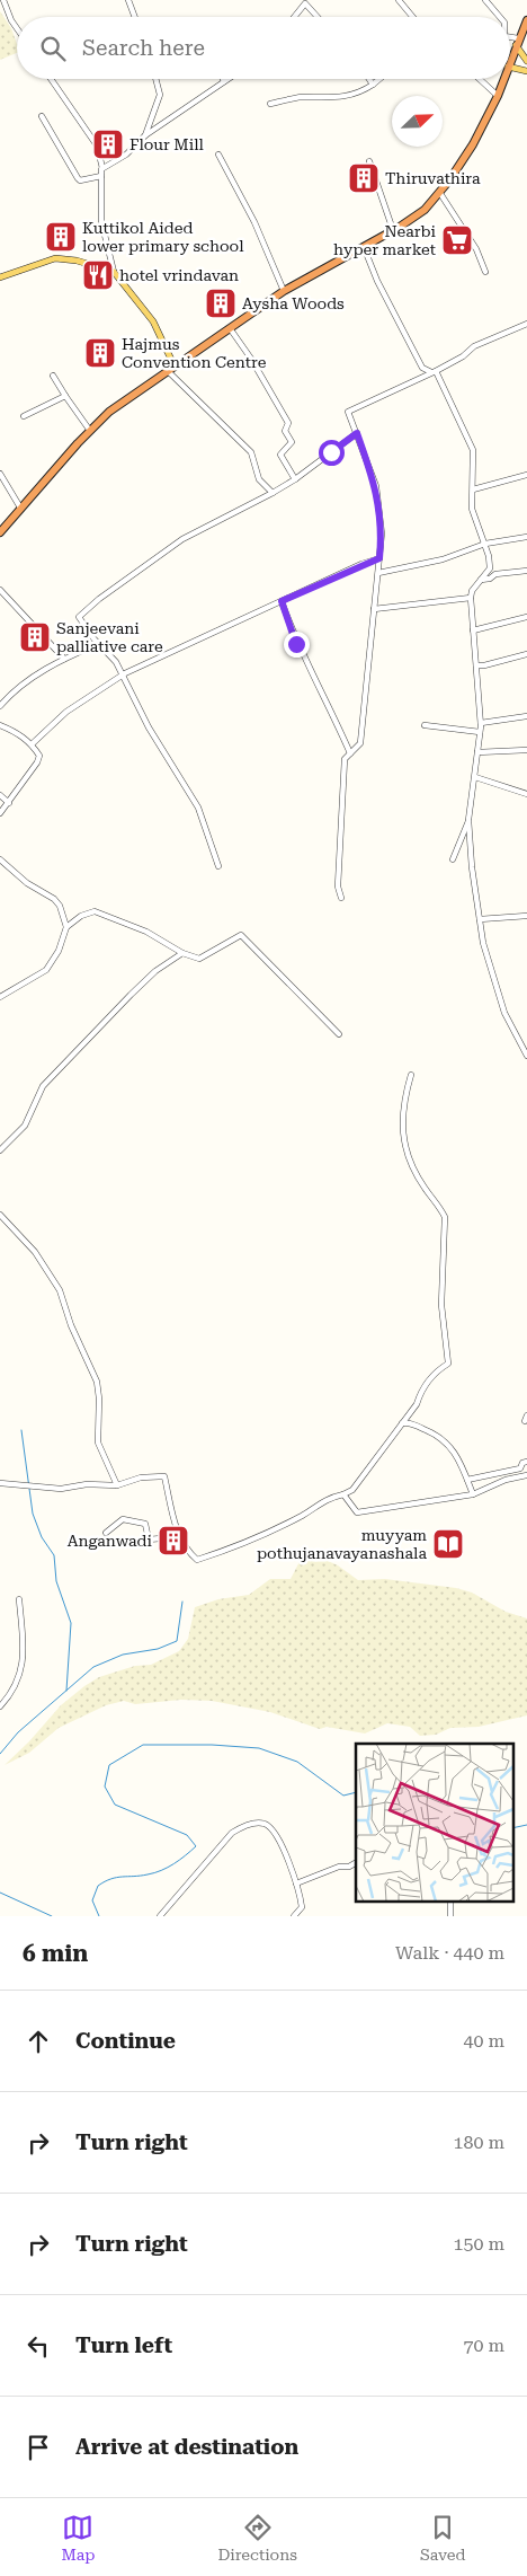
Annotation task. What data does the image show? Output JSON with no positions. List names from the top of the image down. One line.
{"places":{"building":["Flour Mill","Thiruvathira","Kuttikol Aided lower primary school","Aysha Woods","Hajmus Convention Centre","Sanjeevani palliative care","Anganwadi"],"supermarket":["Nearbi hyper market"],"restaurant":["hotel vrindavan"],"library":["muyyam pothujanavayanashala"]},"north":"top right","page":{"search":"Search here","heading":["6 min","Walk · 440 m"],"list":[["Continue","40 m"],["Turn right","180 m"],["Turn right","150 m"],["Turn left","70 m"],"Arrive at destination"],"nav":["Map","Directions","Saved"]}}
